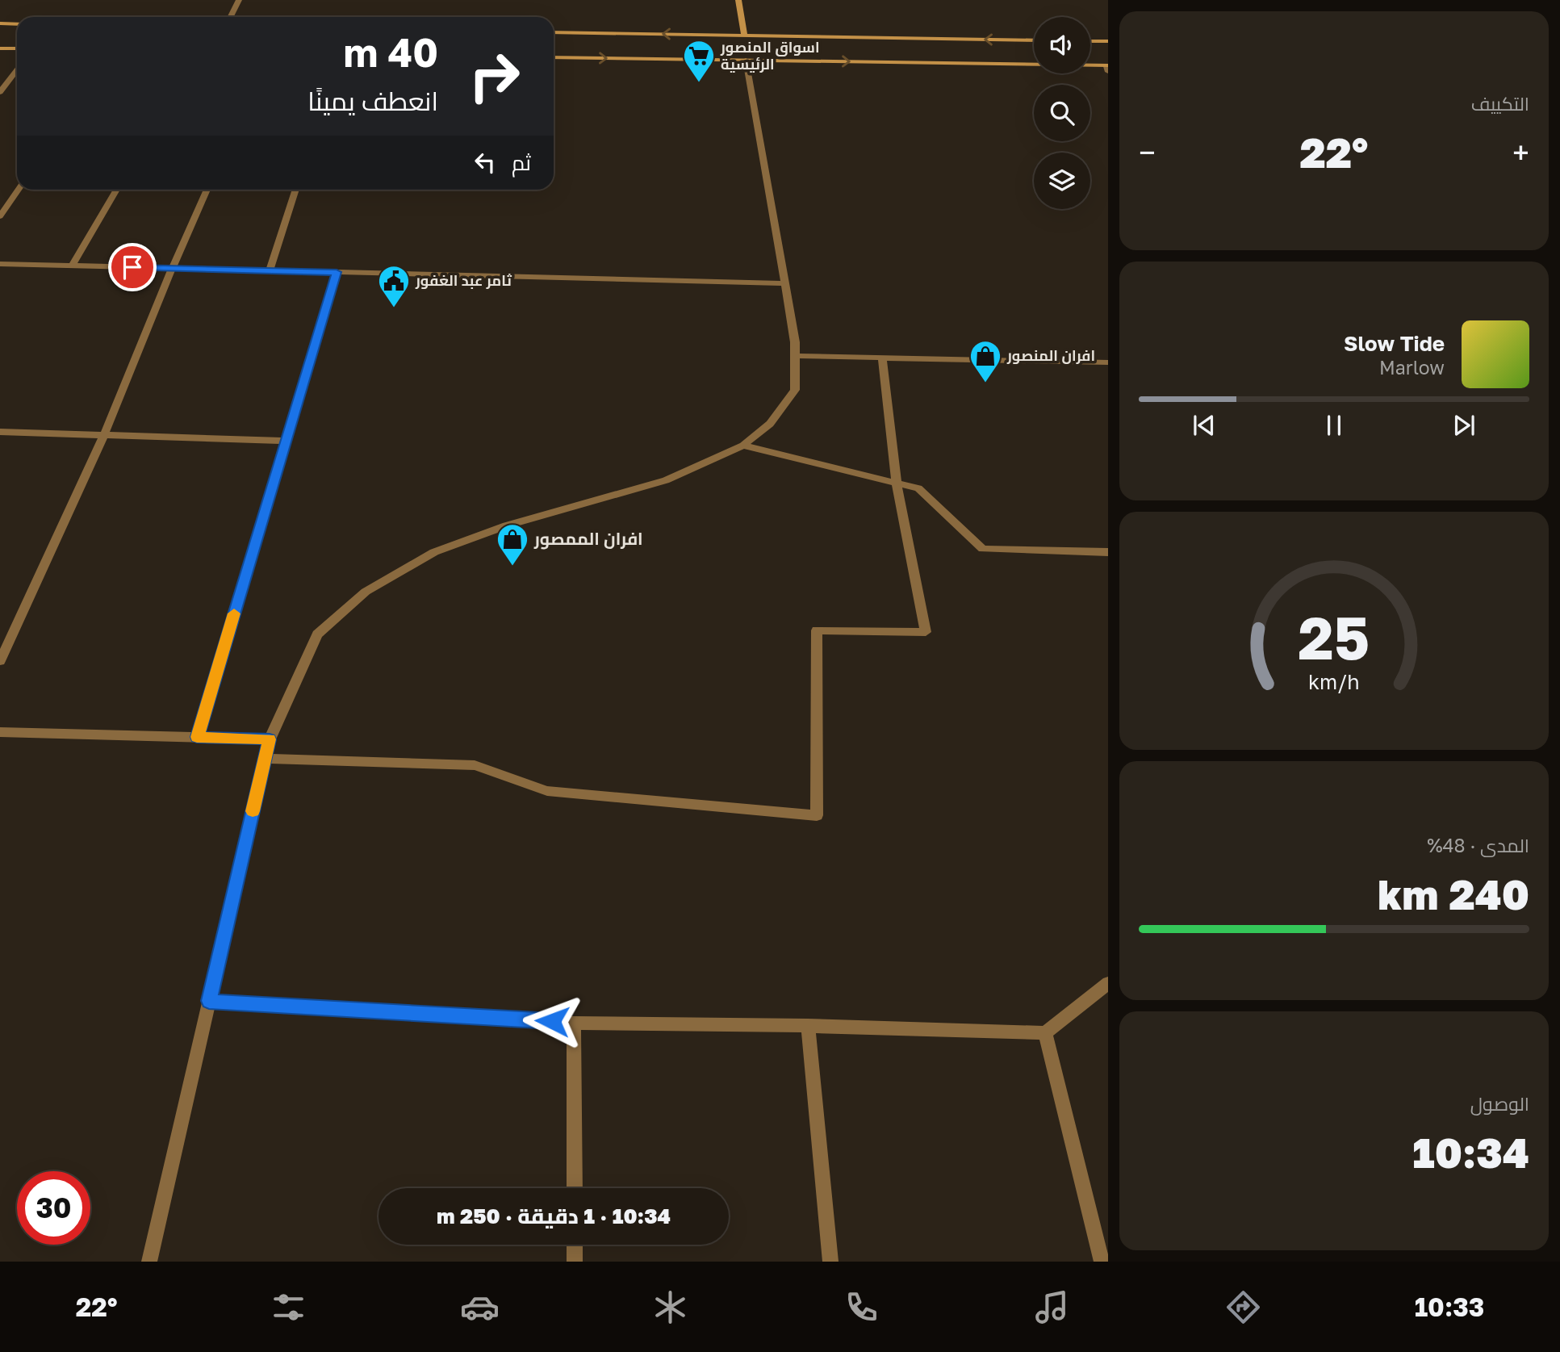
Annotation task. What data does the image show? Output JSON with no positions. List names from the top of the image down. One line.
{"places":{"supermarket":["اسواق المنصور الرئيسية"],"public building":["ثامر عبد الغفور"],"shop":["افران المنصور","افران الممصور"]},"page":{"tile":["التكييف",["المدى · 48%","240 km"],["الوصول","10:34"]],"turn":["40 m","انعطف يمينًا"],"heat":["−","22°","+"],"then":"ثم","song":["Slow Tide","Marlow"],"limit":"30","trip":"10:34 · 1 دقيقة · 250 m","tabs":["10:33","22°"],"gauge":["25","km/h"]}}
